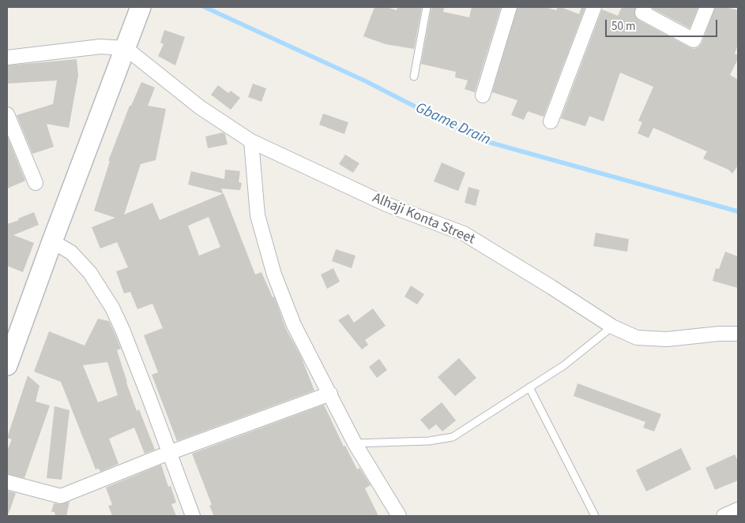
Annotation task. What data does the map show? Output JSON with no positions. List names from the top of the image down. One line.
{"streets":{"street":["Alhaji Konta Street"]},"water":["Gbame Drain"],"scale_bar":"50 m"}
